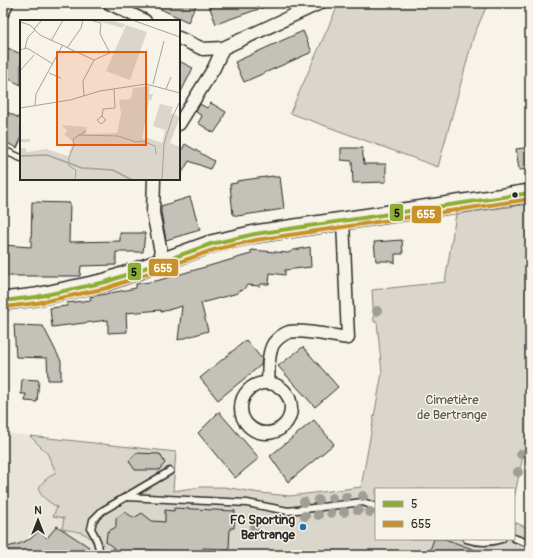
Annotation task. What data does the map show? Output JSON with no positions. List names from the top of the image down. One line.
{"parks":["Cimetière de Bertrange"],"places":["FC Sporting Bertrange"],"lines":["transit line 5","transit line 655"],"legend":["5","655"],"north":"top"}
